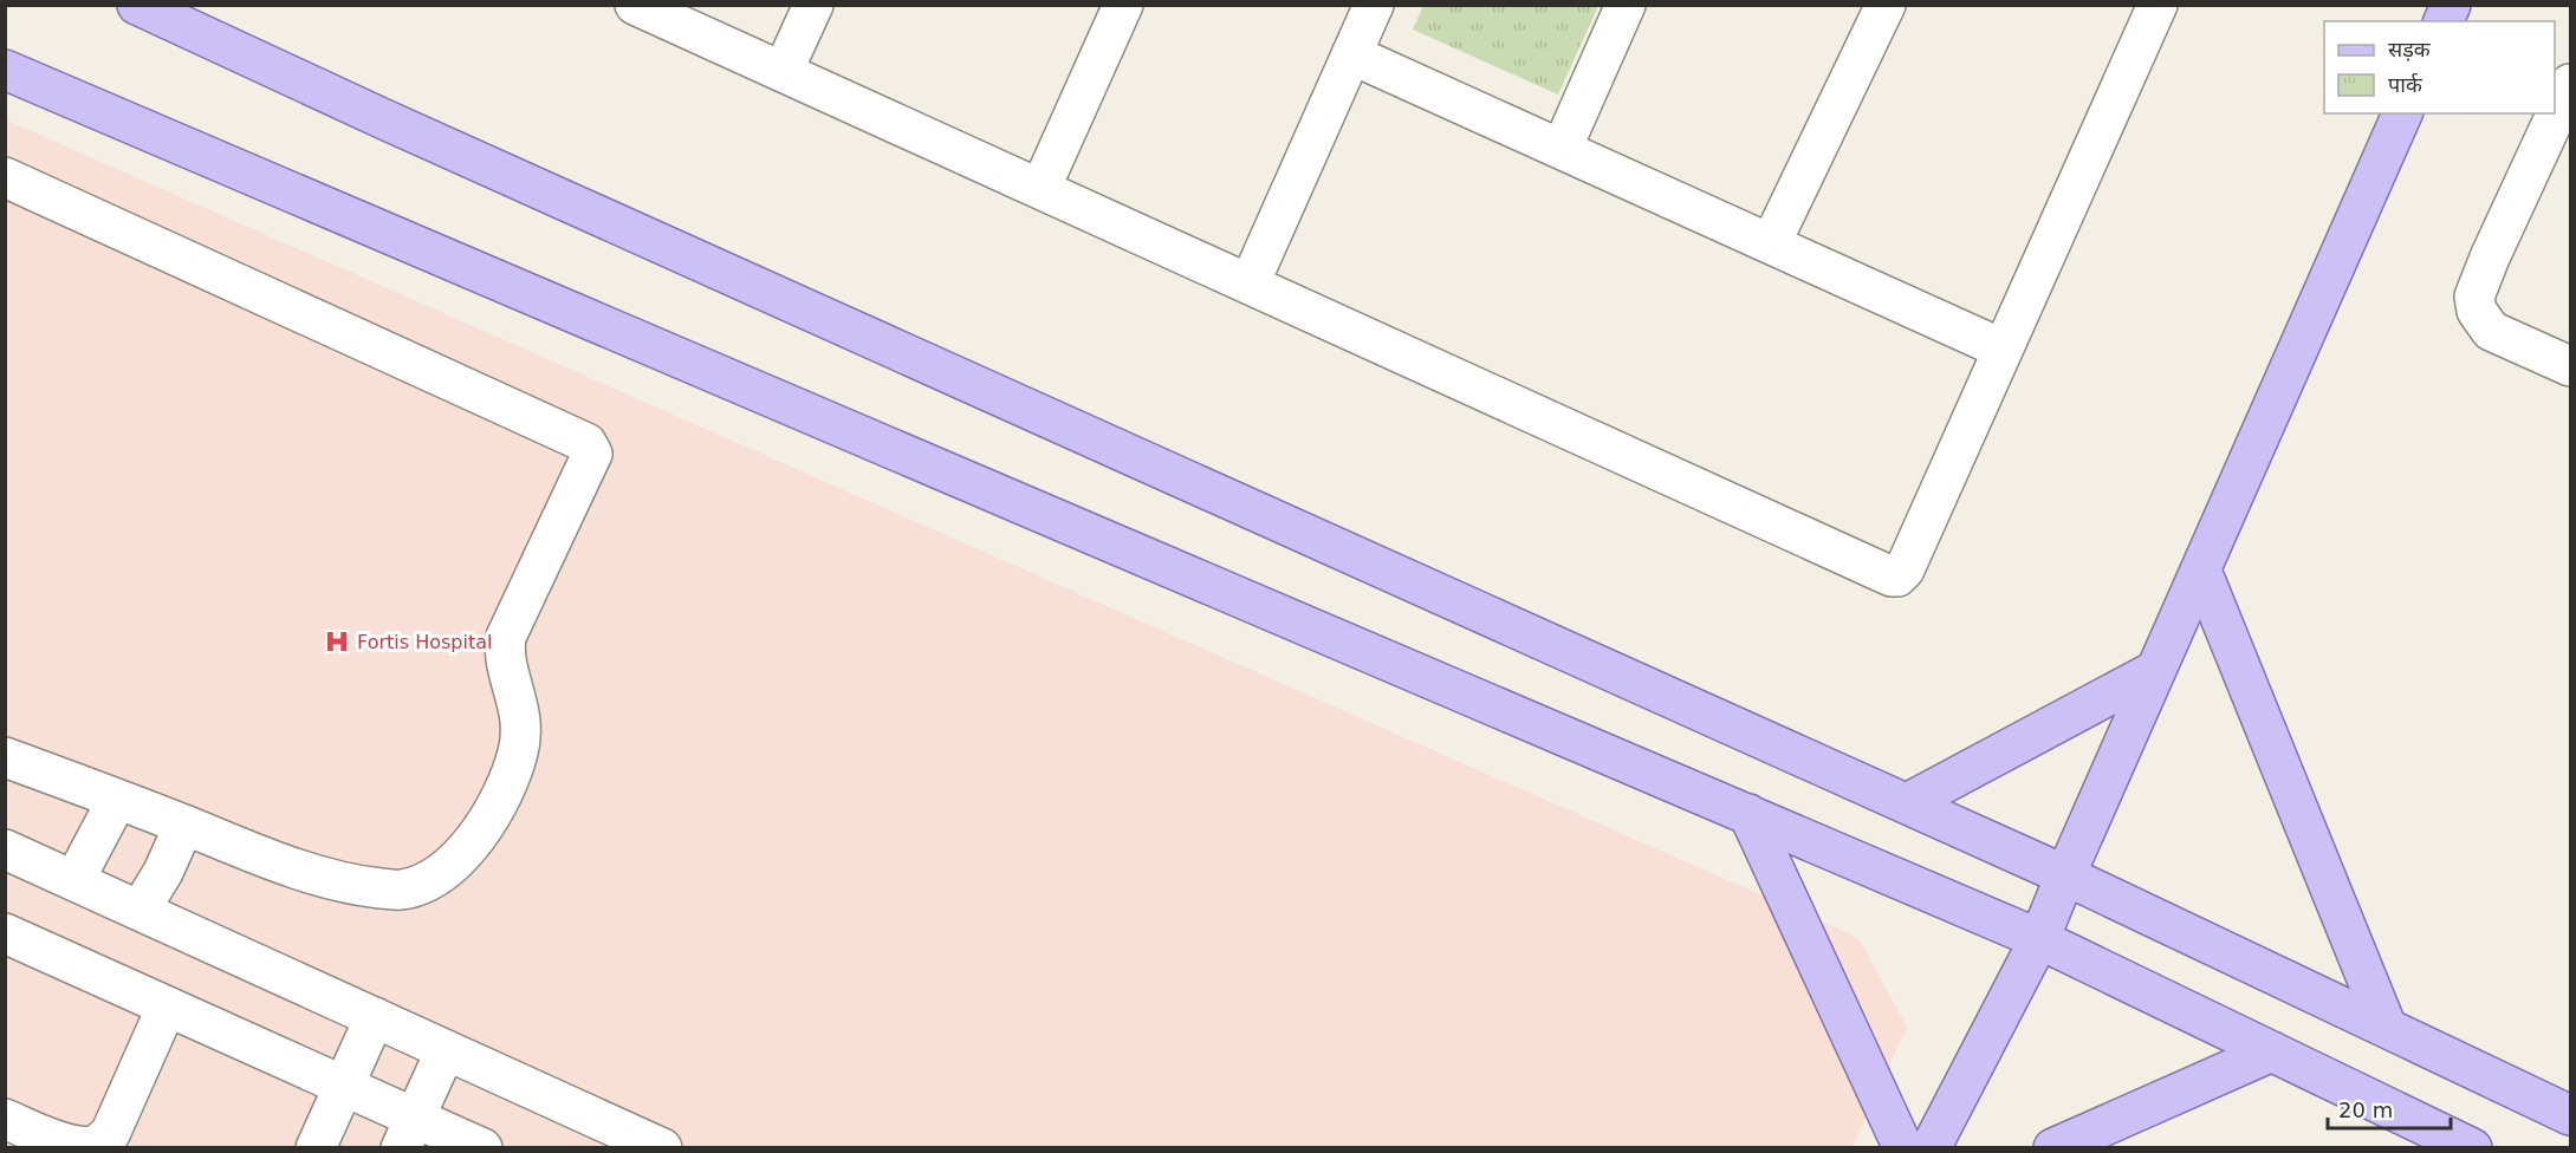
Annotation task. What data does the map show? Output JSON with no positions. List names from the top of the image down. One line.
{"places":{"hospital":["Fortis Hospital"]},"legend":["सड़क","पार्क"],"scale_bar":"20 m"}
